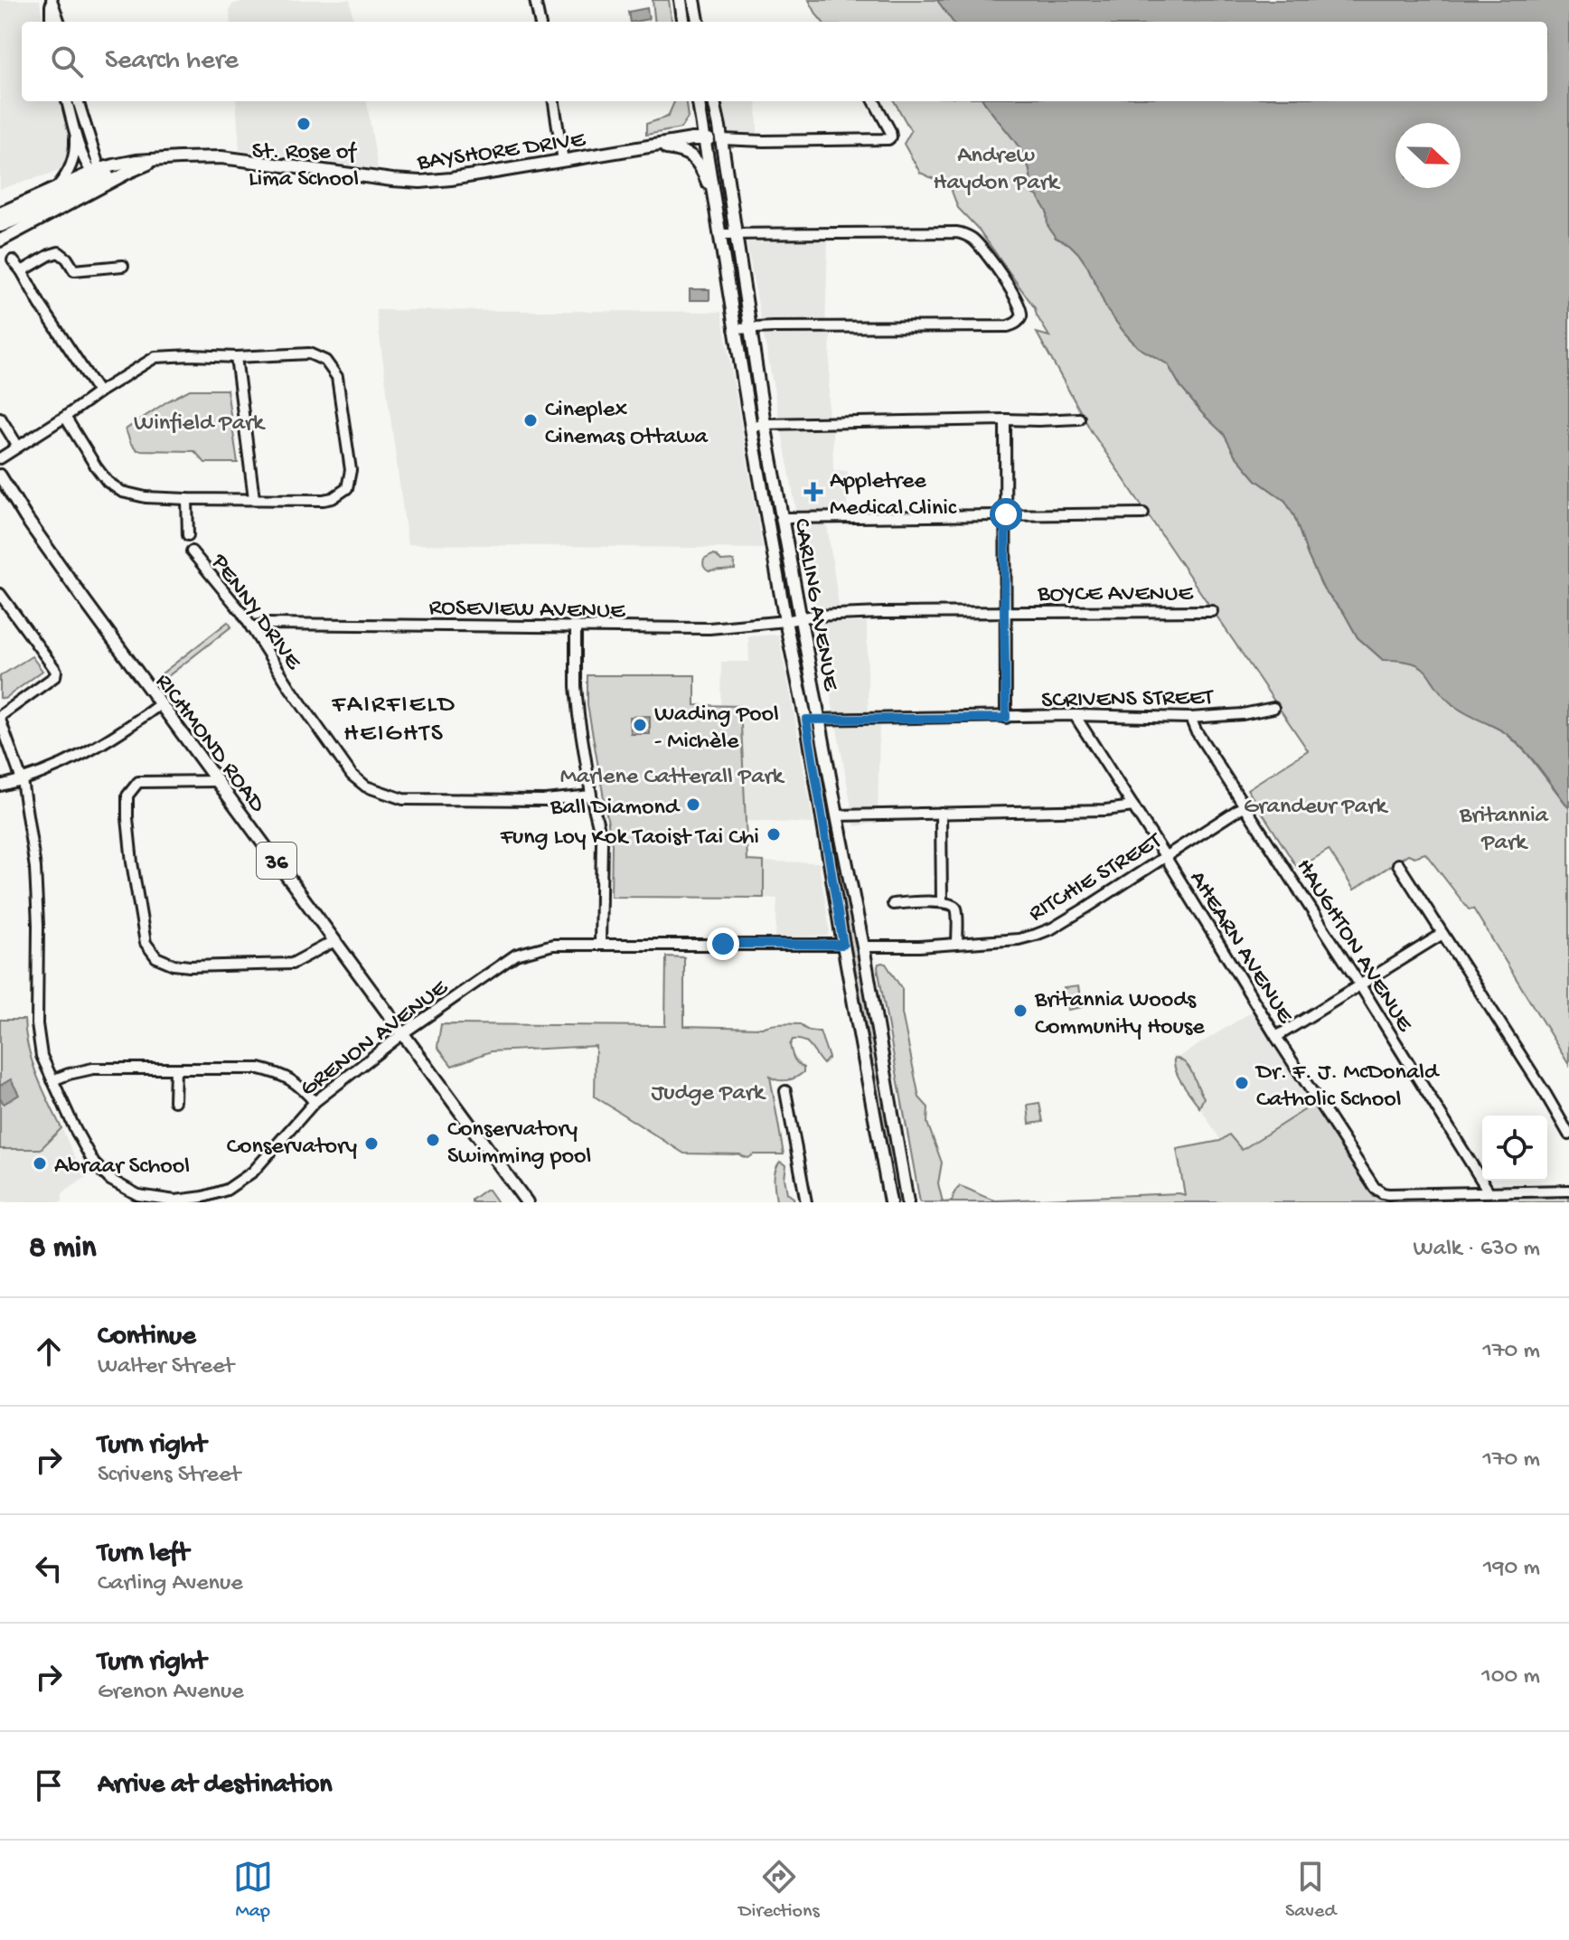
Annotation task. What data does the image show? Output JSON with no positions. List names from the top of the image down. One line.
{"streets":{"main road":["BAYSHORE DRIVE","CARLING AVENUE","RICHMOND ROAD","36"],"street":["BOYCE AVENUE","ROSEVIEW AVENUE","PENNY DRIVE","SCRIVENS STREET","RITCHIE STREET","HAUGHTON AVENUE","AHEARN AVENUE","GRENON AVENUE"]},"crossings":[["BAYSHORE DRIVE","CARLING AVENUE"],["BOYCE AVENUE","CARLING AVENUE"],["BOYCE AVENUE","ROSEVIEW AVENUE"],["CARLING AVENUE","ROSEVIEW AVENUE"],["CARLING AVENUE","SCRIVENS STREET"],["CARLING AVENUE","RITCHIE STREET"],["CARLING AVENUE","GRENON AVENUE"],["ROSEVIEW AVENUE","PENNY DRIVE"],["SCRIVENS STREET","HAUGHTON AVENUE"],["SCRIVENS STREET","AHEARN AVENUE"],["RICHMOND ROAD","GRENON AVENUE"],["RITCHIE STREET","HAUGHTON AVENUE"],["RITCHIE STREET","AHEARN AVENUE"],["HAUGHTON AVENUE","AHEARN AVENUE"]],"districts":["FAIRFIELD HEIGHTS"],"parks":["Andrew Haydon Park","Winfield Park","Marlene Catterall Park","Grandeur Park","Britannia Park","Judge Park"],"places":{"other":["St. Rose of Lima School","Cineplex Cinemas Ottawa","Wading Pool - Michèle","Ball Diamond","Fung Loy Kok Taoist Tai Chi","Britannia Woods Community House","Dr. F. J. McDonald Catholic School","Conservatory Swimming pool","Conservatory","Abraar School"],"health":["Appletree Medical Clinic"]},"north":"right","page":{"search":"Search here","heading":["8 min","Walk · 630 m"],"list":[["Continue","Walter Street","170 m"],["Turn right","Scrivens Street","170 m"],["Turn left","Carling Avenue","190 m"],["Turn right","Grenon Avenue","100 m"],"Arrive at destination"],"nav":["Map","Directions","Saved"]}}
